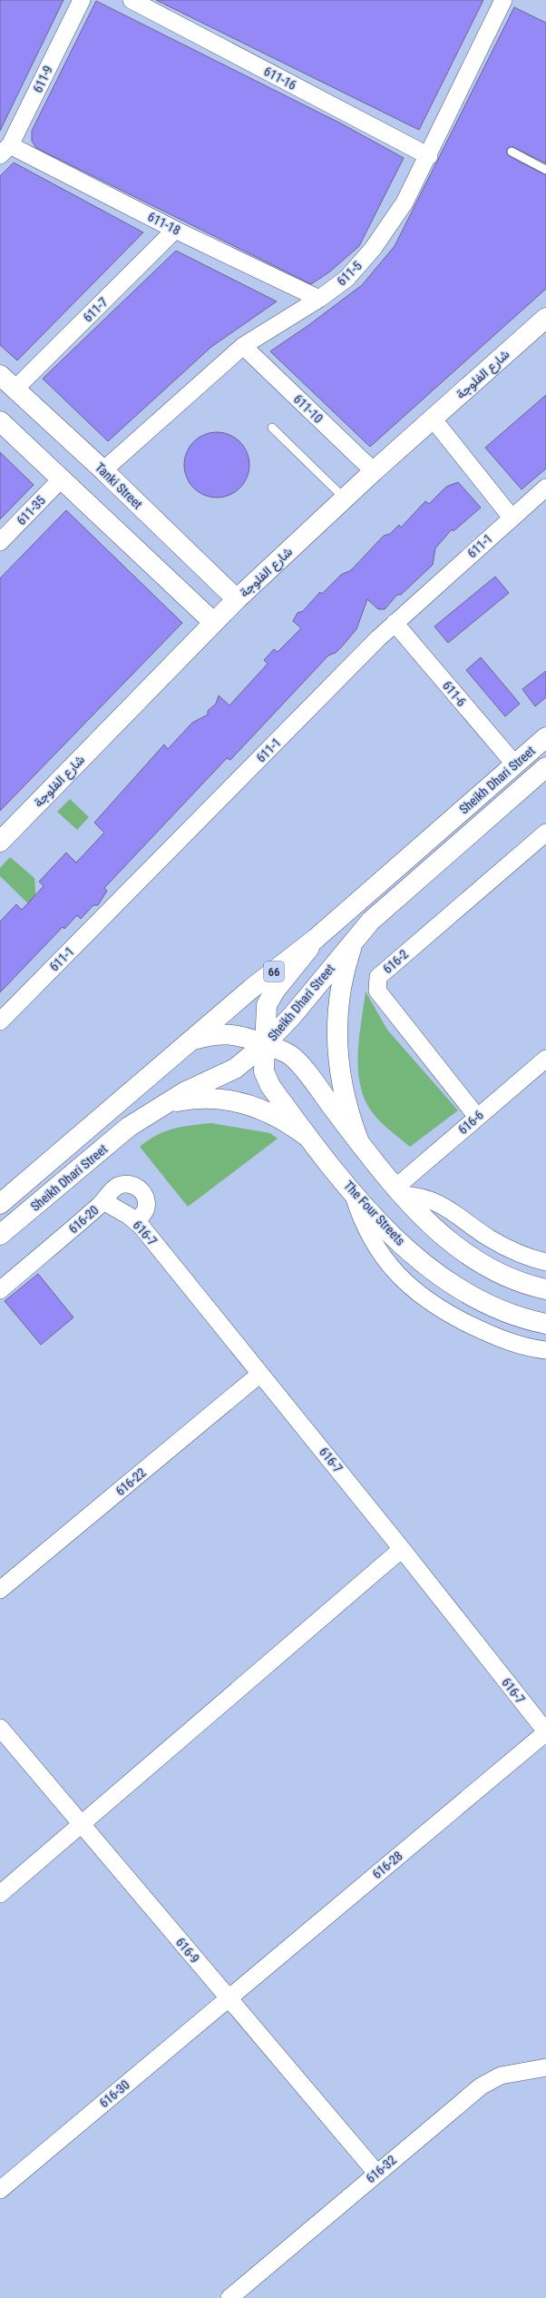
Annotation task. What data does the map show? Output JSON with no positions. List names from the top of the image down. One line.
{"streets":{"main road":["شارع الفلوجة","Tanki Street","Sheikh Dhari Street","66","The Four Streets"],"street":["611-16","611-9","611-18","611-5","611-7","611-10","611-35","611-1","611-6","616-2","616-6","616-20","616-7","616-22","616-28","616-9","616-30","616-32"]},"crossings":[["611-16","611-5"],["611-9","611-18"],["611-18","611-5"],["611-18","611-7"],["611-5","611-10"],["611-5","Tanki Street"],["611-7","Tanki Street"],["شارع الفلوجة","611-10"],["شارع الفلوجة","Tanki Street"],["611-1","611-6"],["611-6","Sheikh Dhari Street"],["Sheikh Dhari Street","The Four Streets"],["616-2","616-6"],["616-20","616-7"],["616-7","616-22"],["616-7","616-28"],["616-28","616-9"],["616-28","616-30"],["616-9","616-30"],["616-9","616-32"]]}
